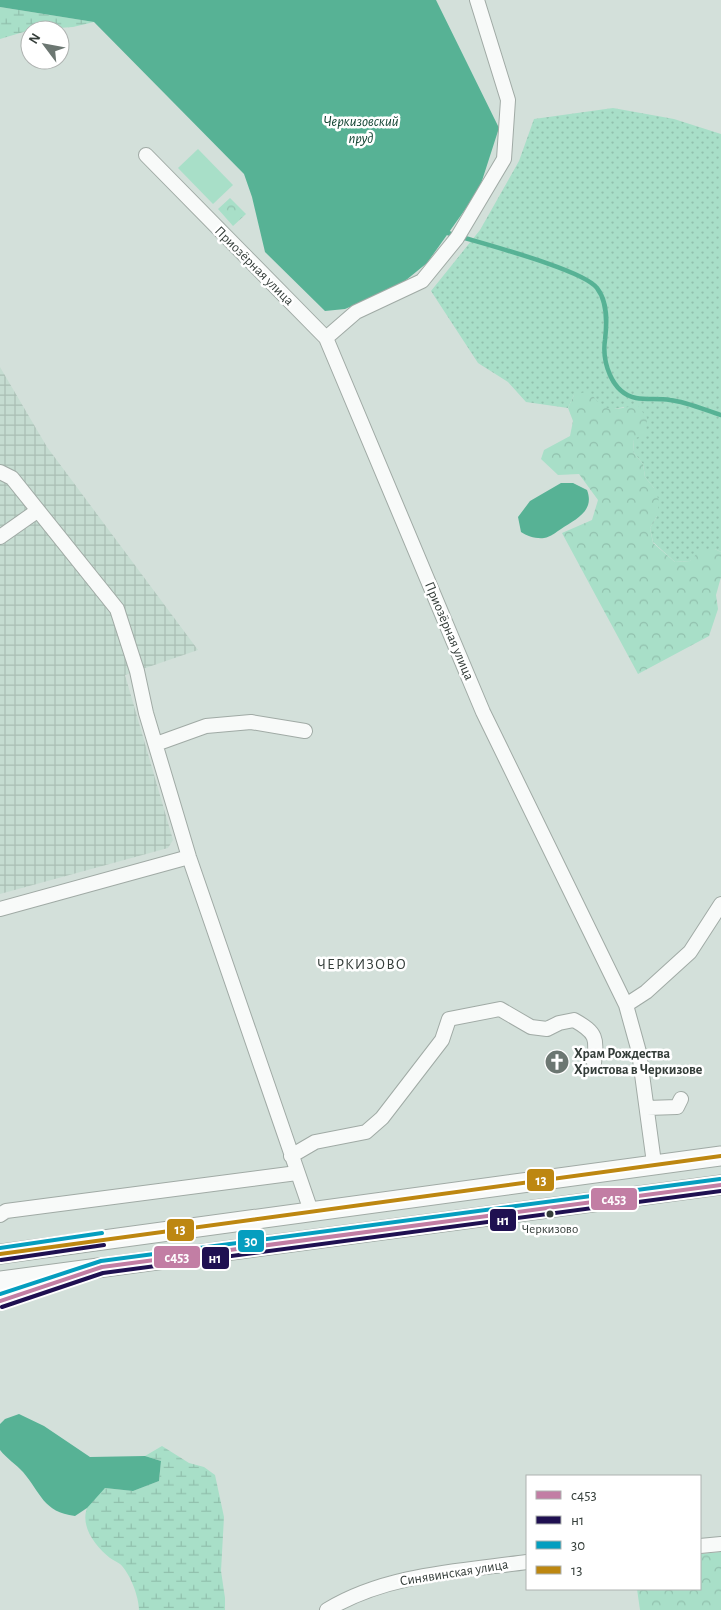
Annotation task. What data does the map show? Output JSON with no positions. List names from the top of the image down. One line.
{"streets":{"street":["Приозёрная улица","Синявинская улица"]},"districts":["ЧЕРКИЗОВО"],"water":["Черкизовский пруд"],"places":{"church":["Храм Рождества Христова в Черкизове"],"other":["Черкизово"]},"lines":["transit line 13","transit line 30","transit line с453","transit line н1"],"legend":["с453","н1","30","13"],"north":"top left"}
